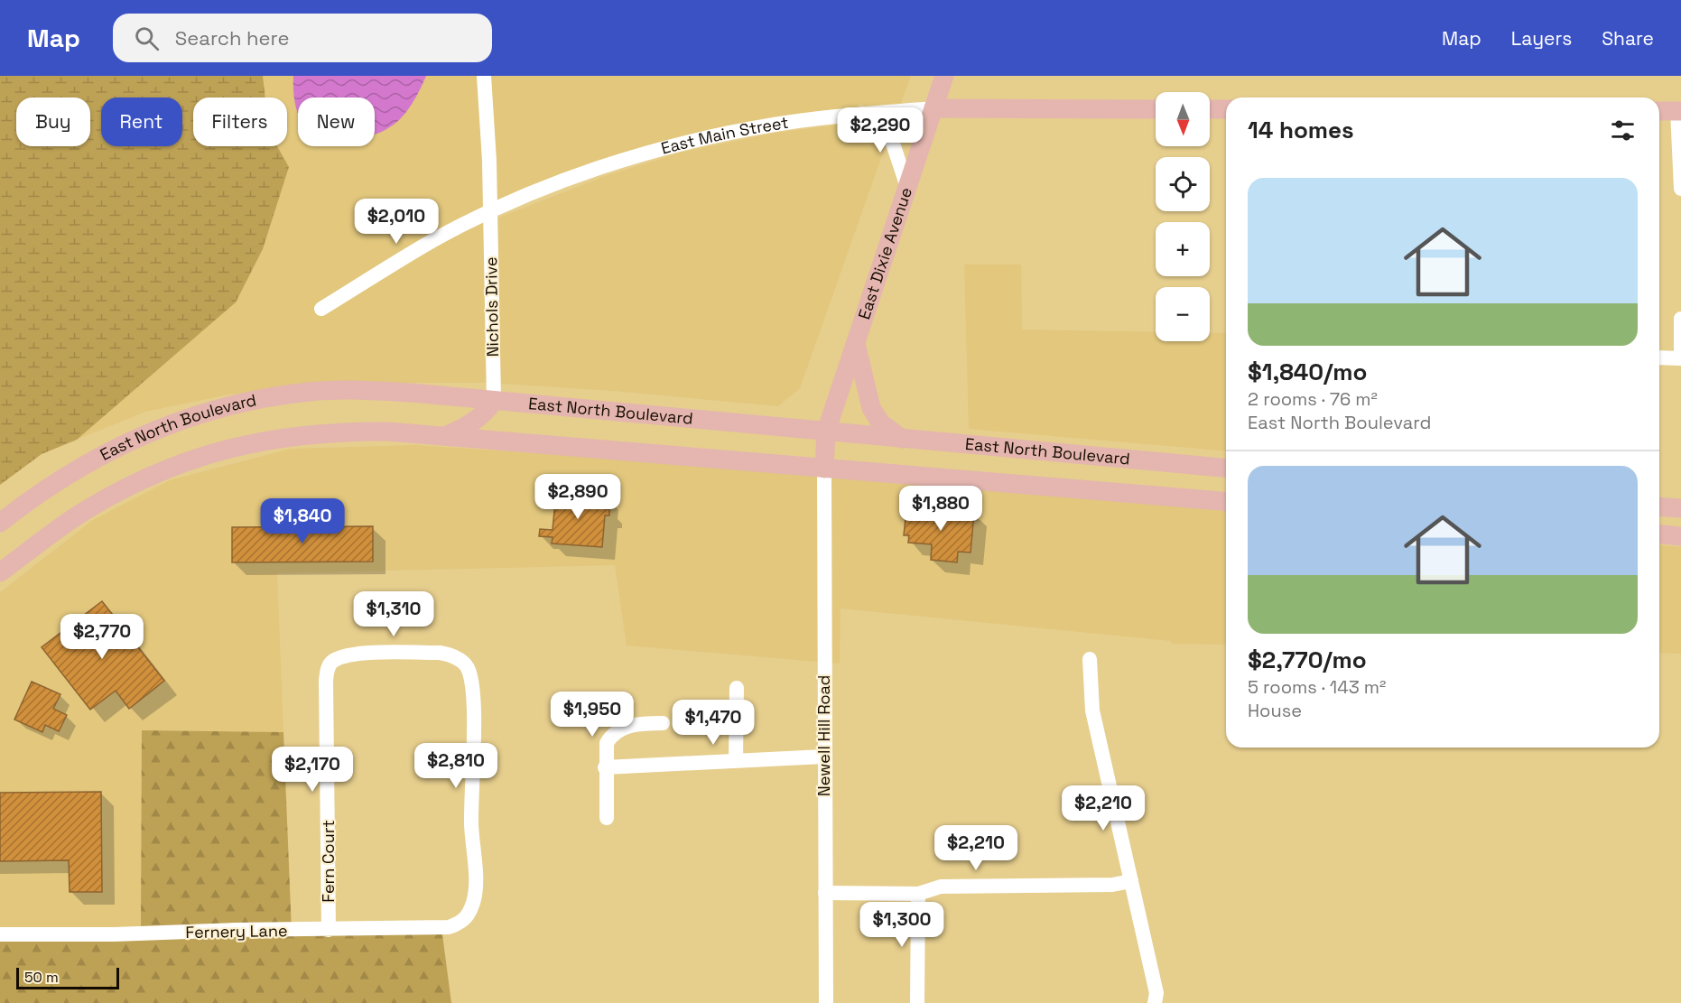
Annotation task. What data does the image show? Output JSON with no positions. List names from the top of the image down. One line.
{"streets":{"main road":["East Main Street","East Dixie Avenue","East North Boulevard"],"street":["Nichols Drive","Newell Hill Road","Fern Court","Fernery Lane"]},"crossings":[["East Main Street","East Dixie Avenue"],["East Main Street","Nichols Drive"],["East Dixie Avenue","East North Boulevard"],["East Dixie Avenue","Newell Hill Road"],["Nichols Drive","East North Boulevard"],["East North Boulevard","Newell Hill Road"],["Fern Court","Fernery Lane"]],"scale_bar":"50 m","north":"bottom","page":{"header":"Map","search":"Search here","nav":["Map","Layers","Share"],"map_buttons":["+","−"],"chip":["Buy","Rent","Filters","New"],"heading":"14 homes","price":["$2,290","$2,010","$2,890","$1,880","$1,840","$1,310","$2,770","$1,950","$1,470","$2,810","$2,170","$2,210","$2,210","$1,300"],"list":[{"name":"$1,840/mo","note":"2 rooms · 76 m² · East North Boulevard"},{"name":"$2,770/mo","note":"5 rooms · 143 m² · House"}],"scale":"50 m"}}
